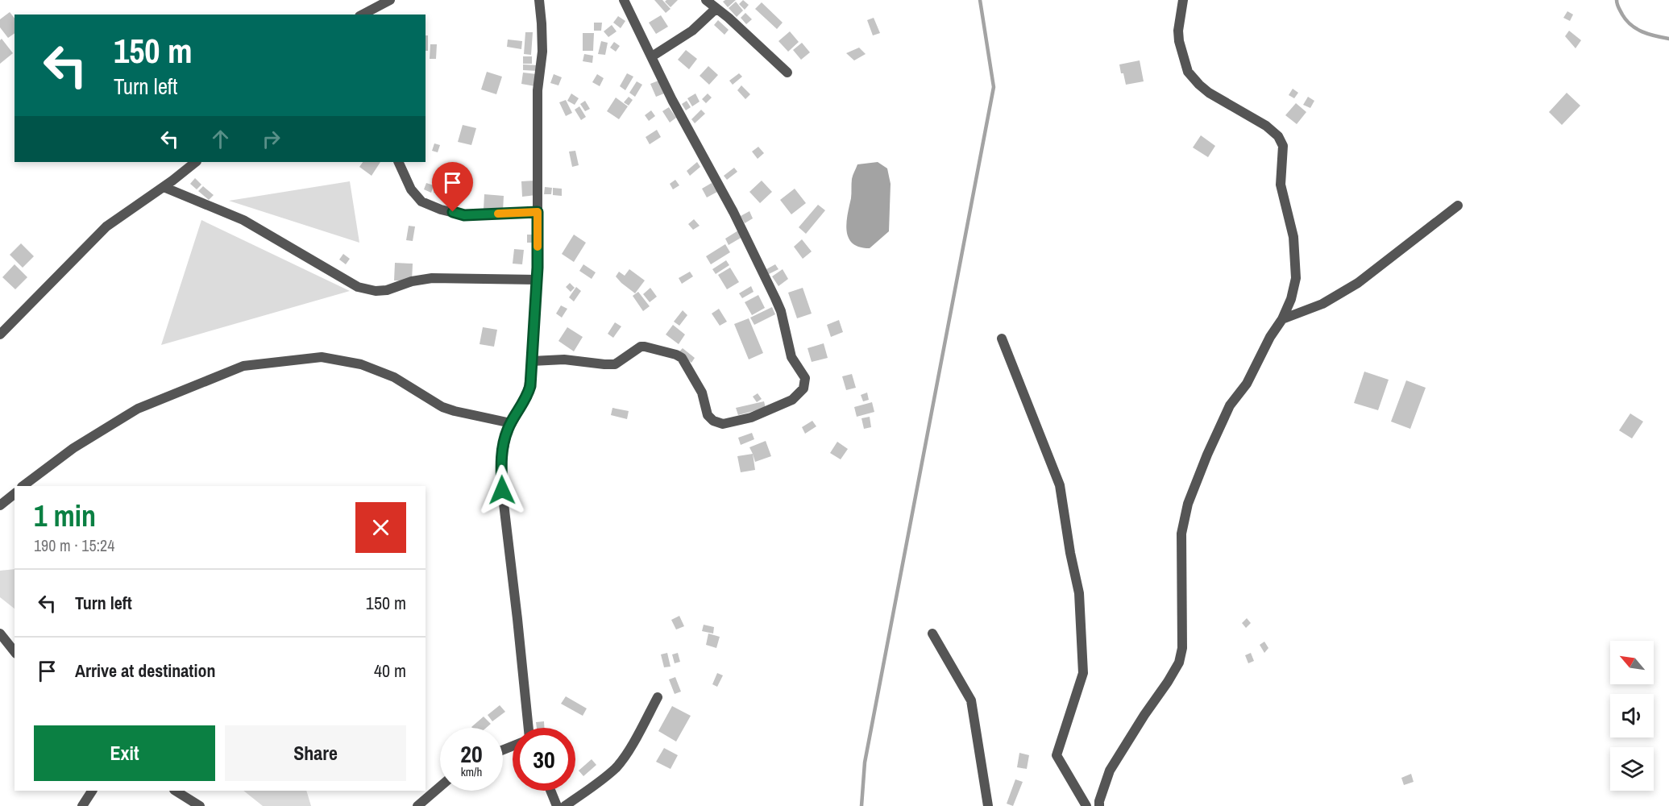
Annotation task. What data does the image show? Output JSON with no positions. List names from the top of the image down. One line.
{"north":"top left","page":{"turn":["150 m","Turn left"],"heading":["1 min","190 m · 15:24"],"list":[{"name":"Turn left","value":"150 m"},{"name":"Arrive at destination","value":"40 m"}],"buttons":["Exit","Share"],"speed":"20 km/h","limit":"30"}}
